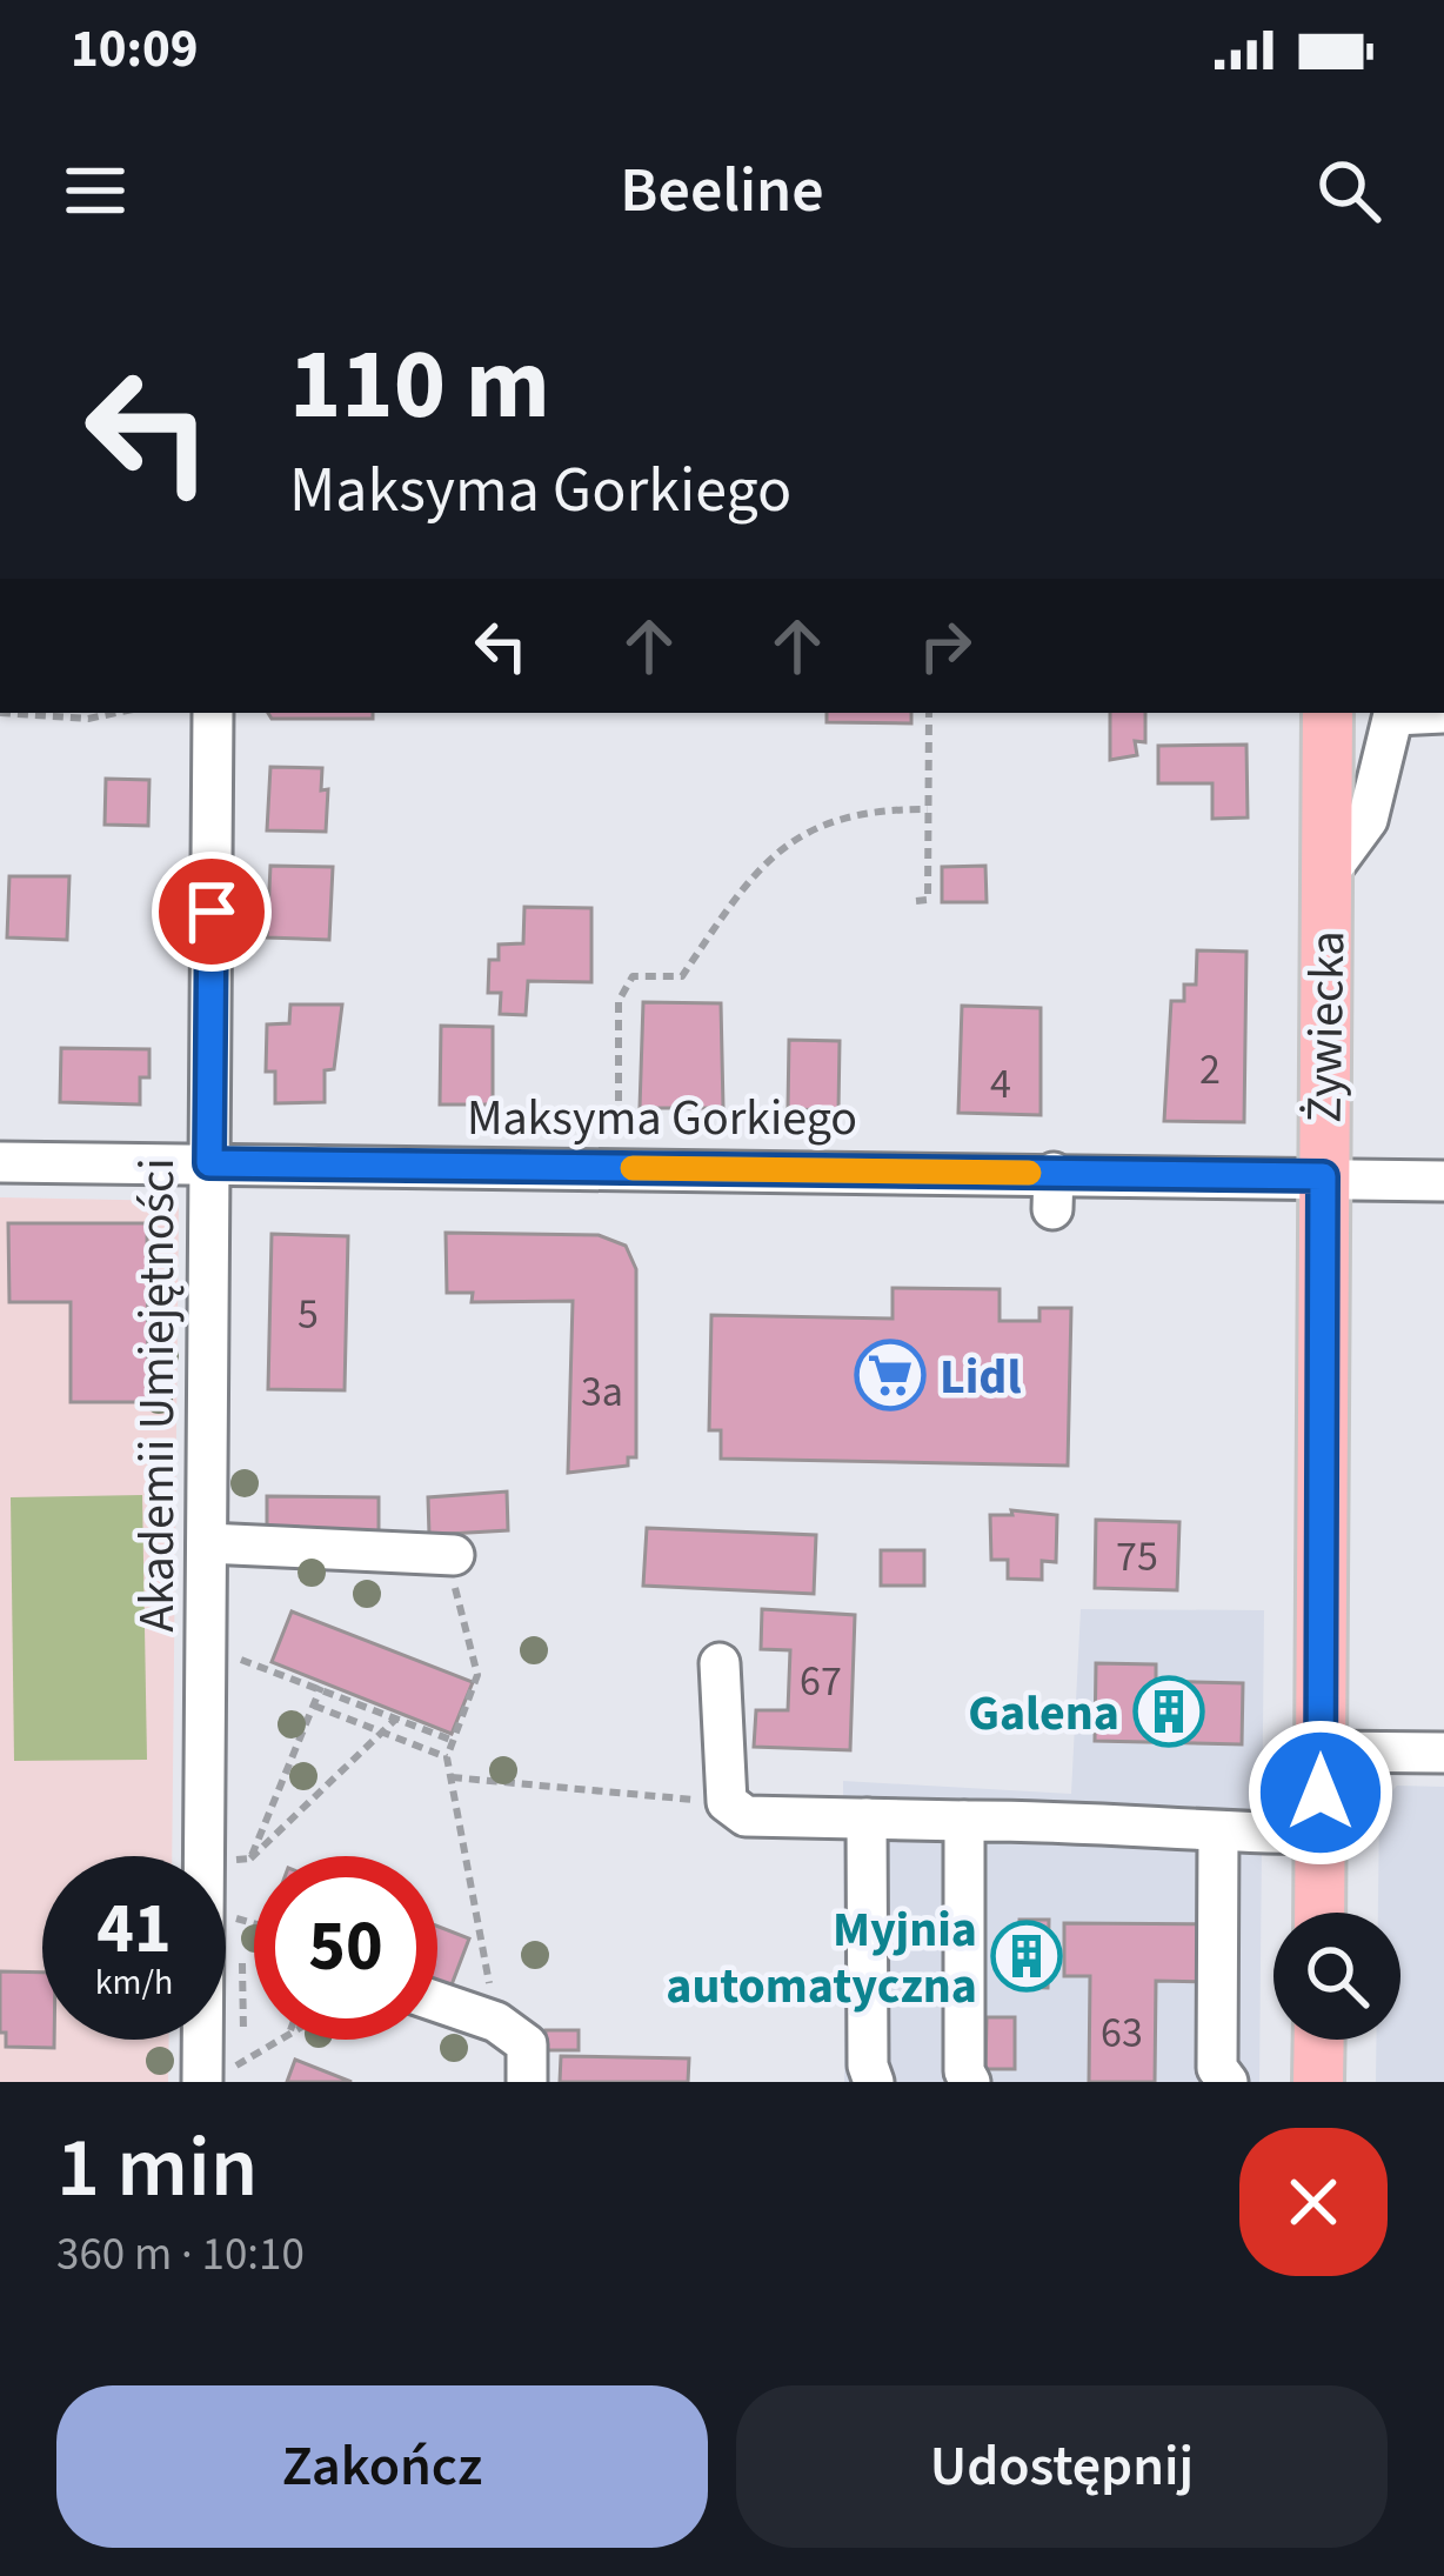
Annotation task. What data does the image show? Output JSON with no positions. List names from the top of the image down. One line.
{"streets":{"main road":["Żywiecka"],"street":["Maksyma Gorkiego","Akademii Umiejętności"]},"crossings":[["Żywiecka","Maksyma Gorkiego"],["Maksyma Gorkiego","Akademii Umiejętności"]],"places":{"supermarket":["Lidl"],"building":["Galena","Myjnia automatyczna"]},"house_numbers":["2","4","5","3a","75","67","63"],"page":{"status":"10:09","header":"Beeline","turn":["110 m","Maksyma Gorkiego"],"speed":"41 km/h","limit":"50","heading":["1 min","360 m · 10:10"],"buttons":["Zakończ","Udostępnij"]}}
